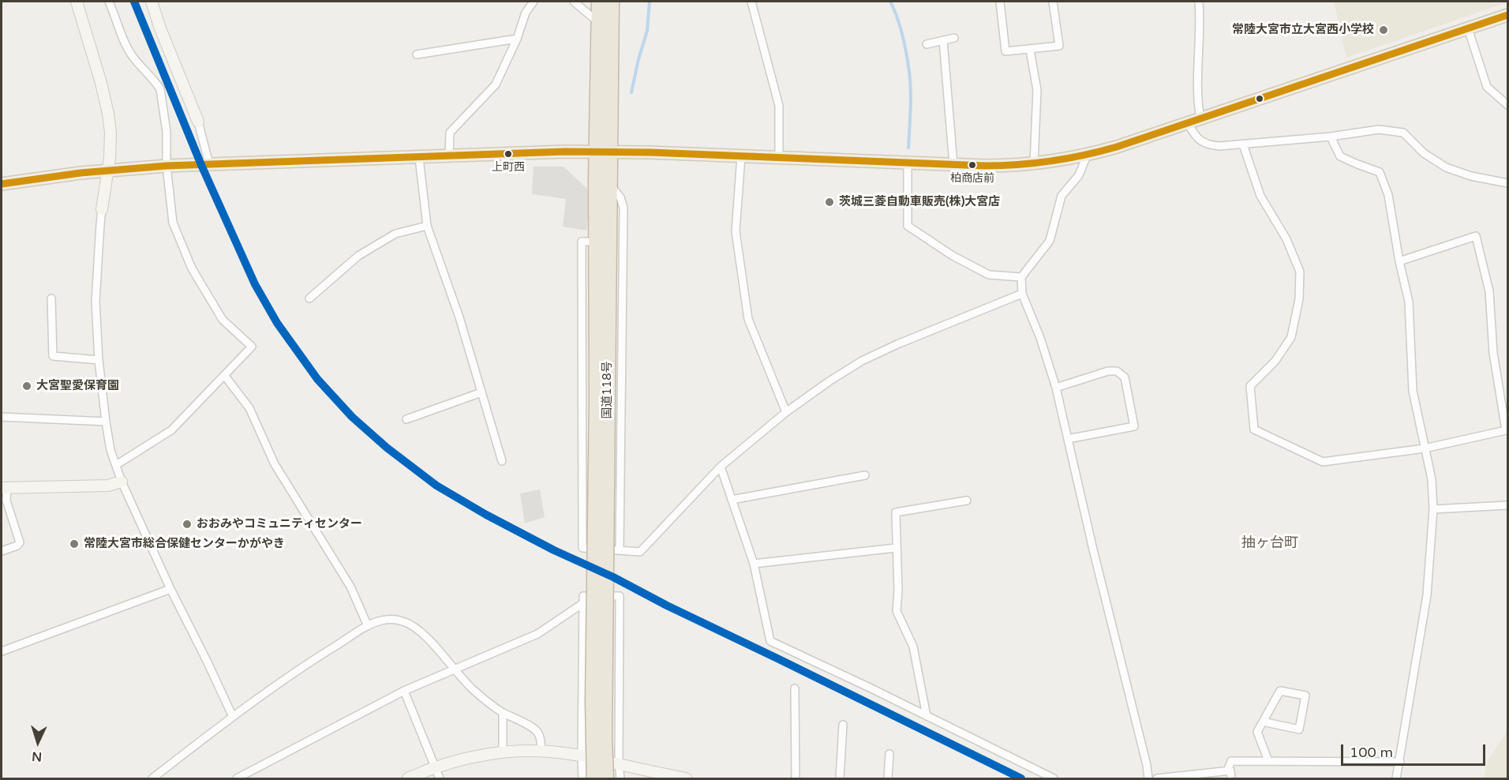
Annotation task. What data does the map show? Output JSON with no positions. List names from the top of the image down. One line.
{"streets":{"highway":["国道118号"]},"districts":["抽ヶ台町"],"places":["常陸大宮市立大宮西小学校","上町西","柏商店前","茨城三菱自動車販売(株)大宮店","大宮聖愛保育園","おおみやコミュニティセンター","常陸大宮市総合保健センターかがやき"],"scale_bar":"100 m","north":"bottom"}
